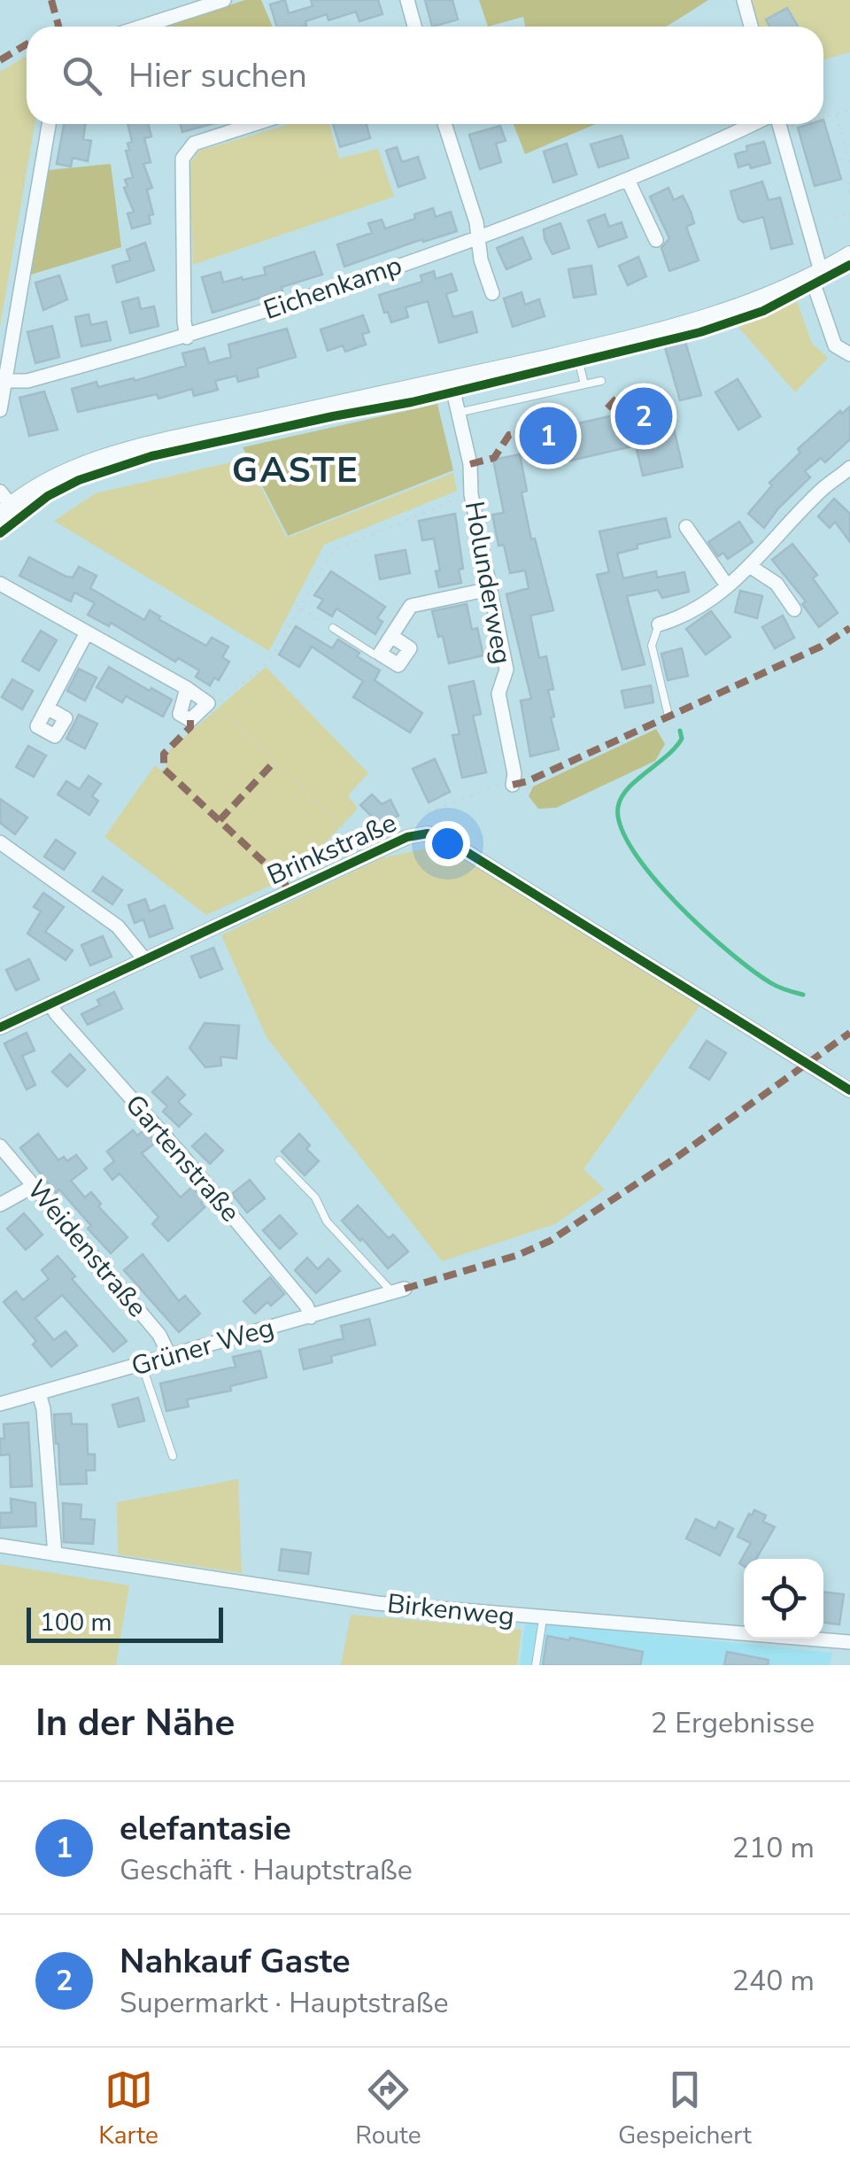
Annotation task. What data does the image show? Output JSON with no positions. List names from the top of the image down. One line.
{"streets":{"street":["Eichenkamp","Holunderweg","Brinkstraße","Gartenstraße","Weidenstraße","Grüner Weg","Birkenweg"]},"crossings":[["Brinkstraße","Gartenstraße"],["Gartenstraße","Grüner Weg"],["Weidenstraße","Grüner Weg"]],"districts":["GASTE"],"scale_bar":"100 m","page":{"search":"Hier suchen","pins":["2","1"],"scale":"100 m","heading":["In der Nähe","2 Ergebnisse"],"list":[{"mark":"1","name":"elefantasie","note":"Geschäft · Hauptstraße","value":"210 m"},{"mark":"2","name":"Nahkauf Gaste","note":"Supermarkt · Hauptstraße","value":"240 m"}],"nav":["Karte","Route","Gespeichert"]}}
